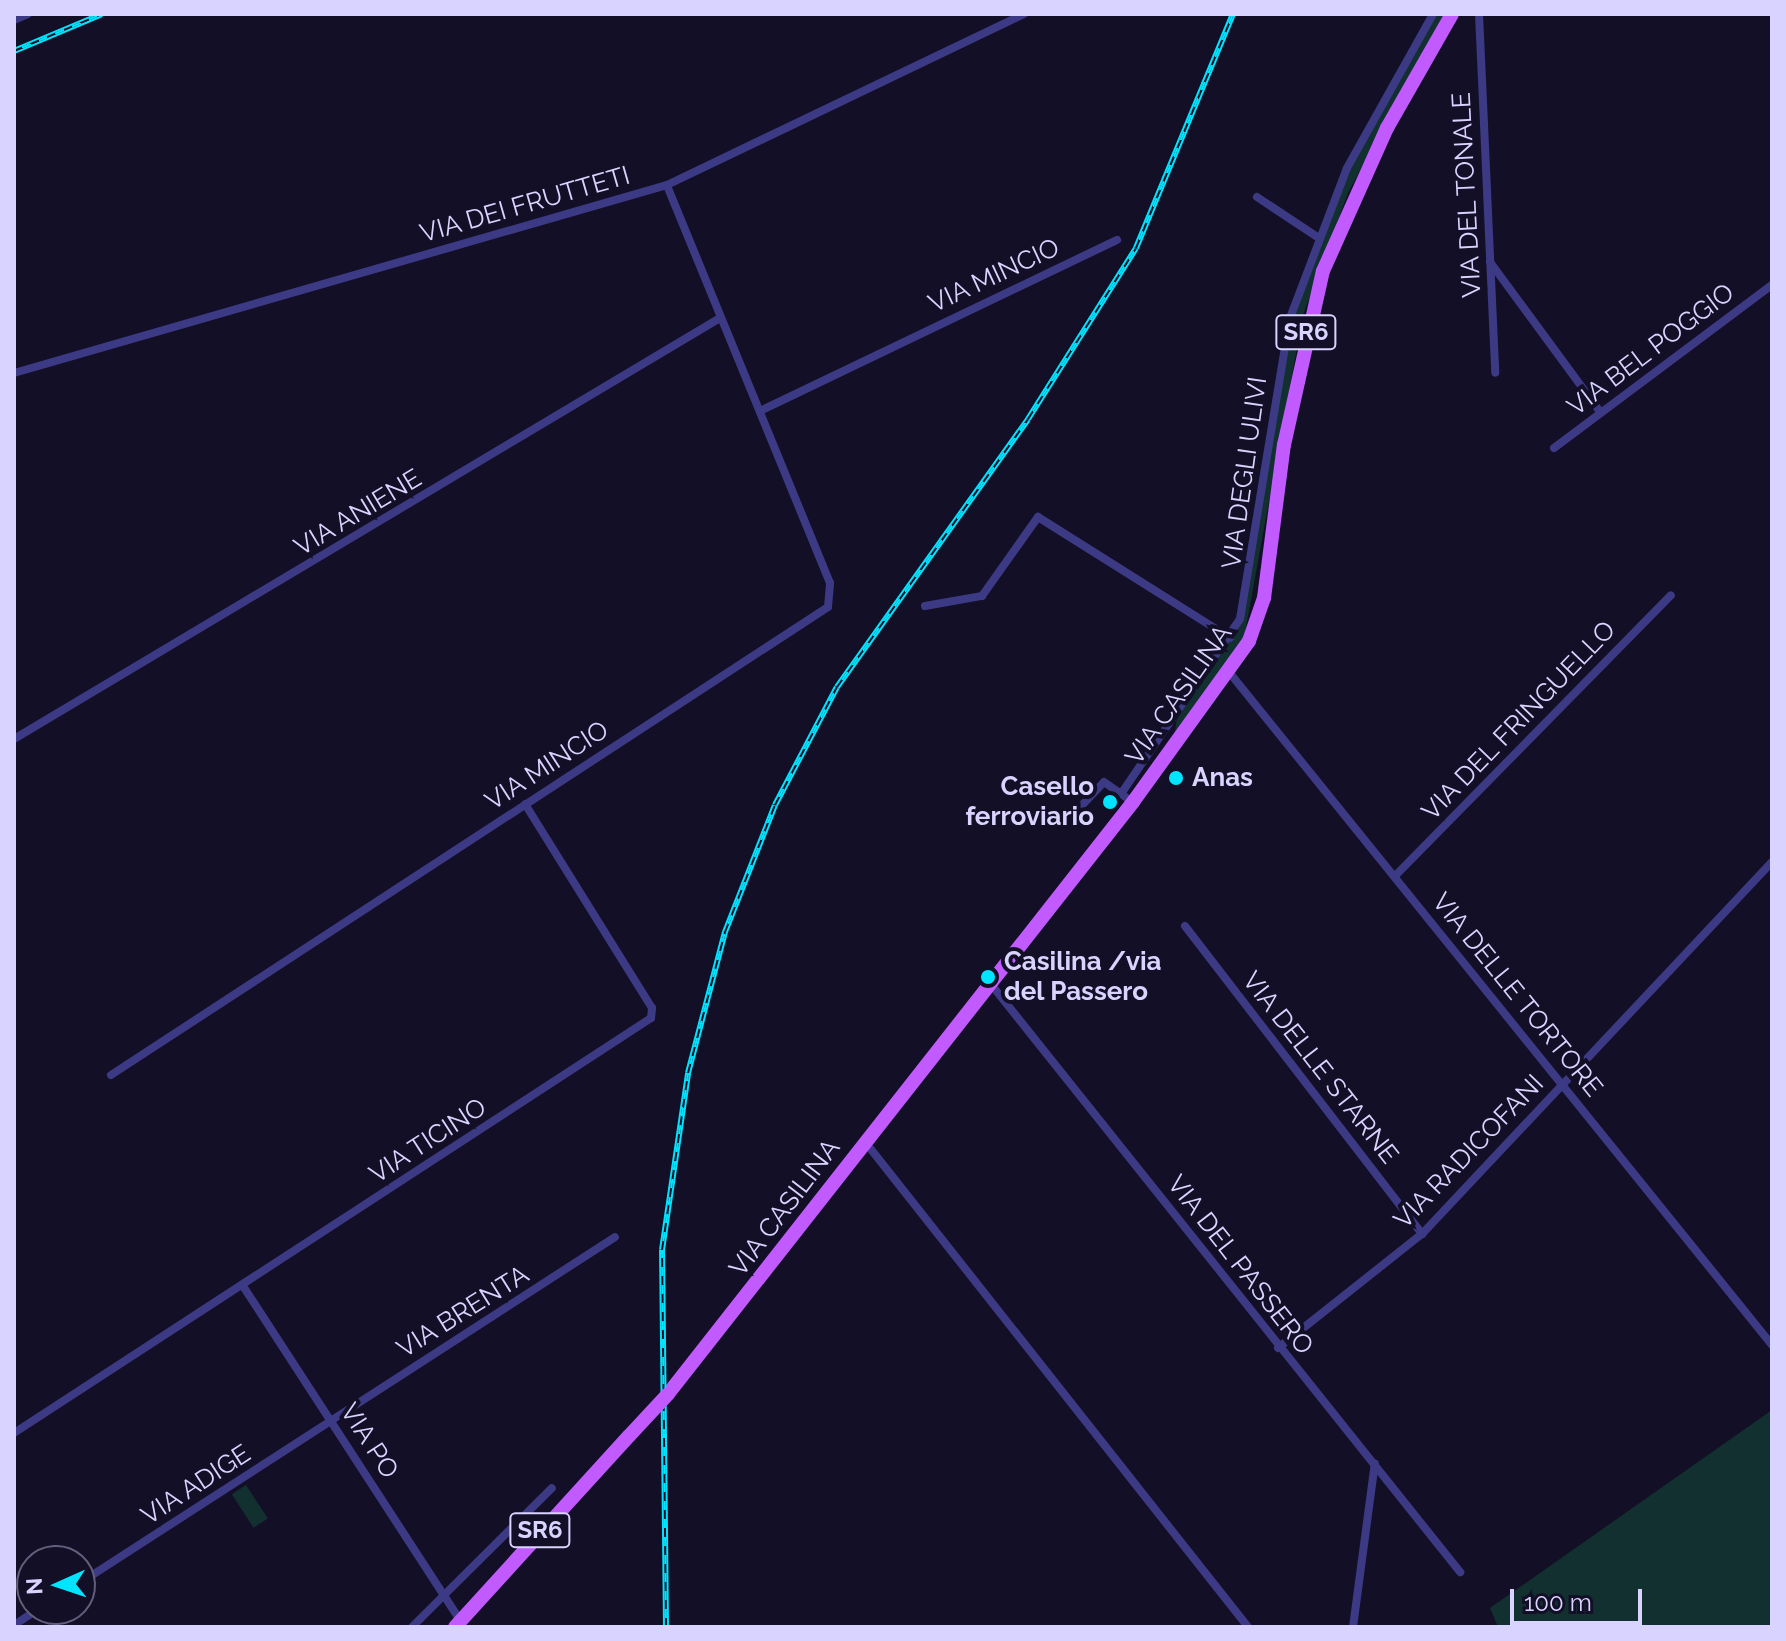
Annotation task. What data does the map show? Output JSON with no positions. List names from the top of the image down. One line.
{"streets":{"main road":["SR6","VIA CASILINA"],"street":["VIA DEL TONALE","VIA DEI FRUTTETI","VIA MINCIO","VIA BEL POGGIO","VIA DEGLI ULIVI","VIA ANIENE","VIA DEL FRINGUELLO","VIA DELLE TORTORE","VIA DELLE STARNE","VIA TICINO","VIA RADICOFANI","VIA DEL PASSERO","VIA BRENTA","VIA PO","VIA ADIGE"]},"crossings":[["VIA DEI FRUTTETI","VIA MINCIO"],["VIA MINCIO","VIA ANIENE"],["VIA MINCIO","VIA TICINO"],["VIA DEGLI ULIVI","VIA CASILINA"],["VIA CASILINA","VIA DELLE TORTORE"],["VIA CASILINA","VIA DEL PASSERO"],["VIA CASILINA","VIA PO"],["VIA DEL FRINGUELLO","VIA DELLE TORTORE"],["VIA DELLE TORTORE","VIA RADICOFANI"],["VIA DELLE STARNE","VIA RADICOFANI"],["VIA TICINO","VIA PO"],["VIA RADICOFANI","VIA DEL PASSERO"],["VIA BRENTA","VIA PO"],["VIA BRENTA","VIA ADIGE"],["VIA PO","VIA ADIGE"]],"places":["Anas","Casello ferroviario","Casilina /via del Passero"],"scale_bar":"100 m","north":"left"}
